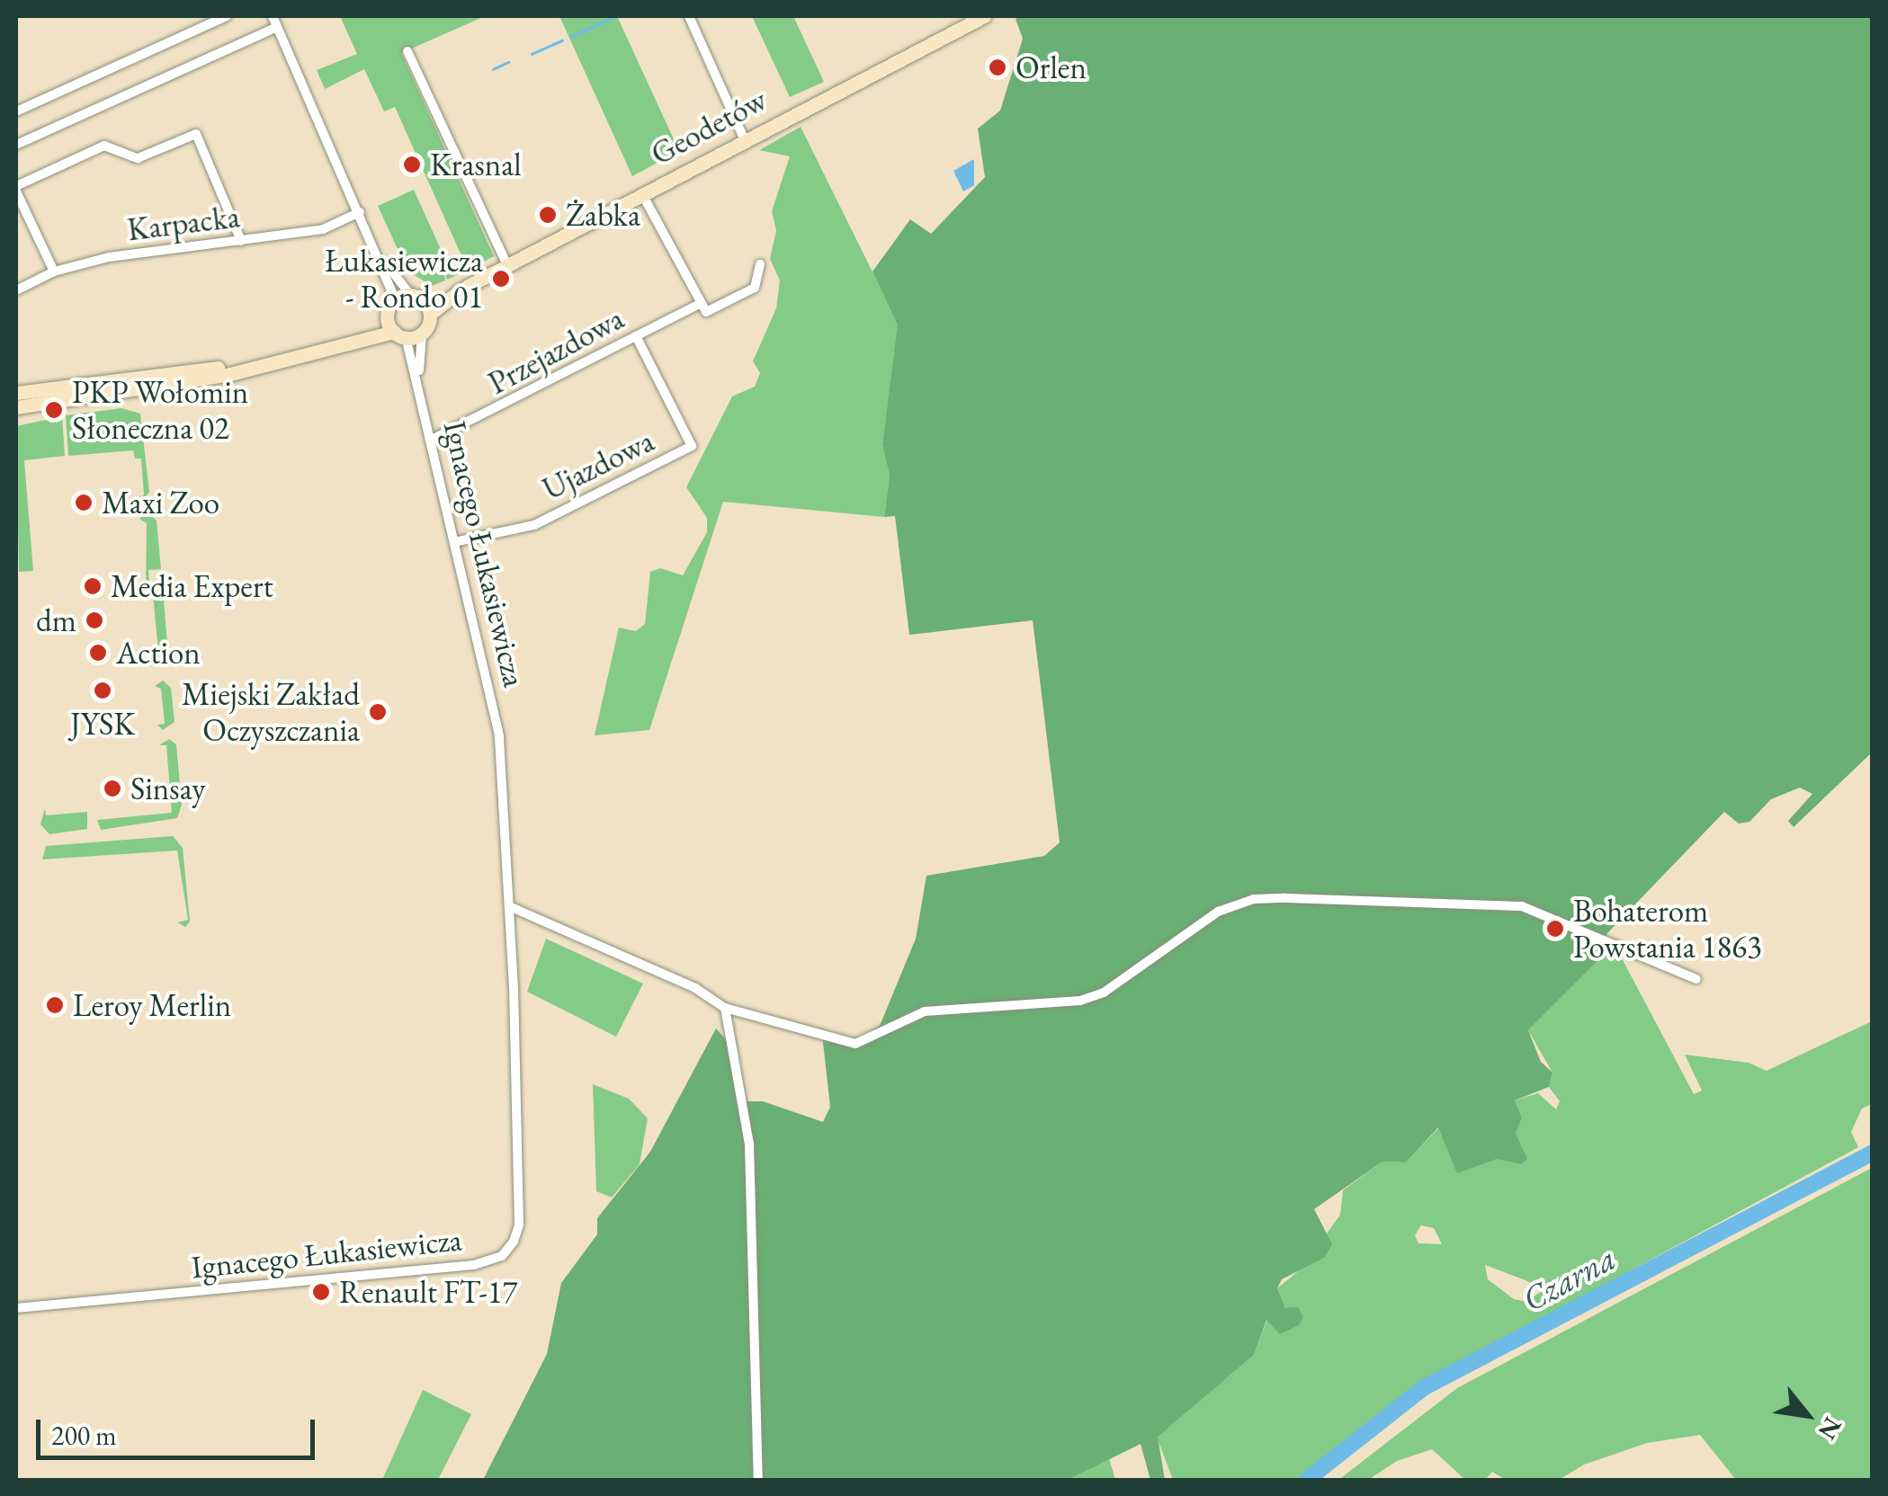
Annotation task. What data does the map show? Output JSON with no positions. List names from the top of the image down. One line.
{"streets":{"main road":["Geodetów"],"street":["Karpacka","Przejazdowa","Ujazdowa","Ignacego Łukasiewicza"]},"crossings":[["Przejazdowa","Ujazdowa"],["Przejazdowa","Ignacego Łukasiewicza"],["Ujazdowa","Ignacego Łukasiewicza"]],"water":["Czarna"],"places":["Orlen","Krasnal","Żabka","Łukasiewicza - Rondo 01","PKP Wołomin Słoneczna 02","Maxi Zoo","Media Expert","dm","Action","JYSK","Miejski Zakład Oczyszczania","Sinsay","Bohaterom Powstania 1863","Leroy Merlin","Renault FT-17"],"scale_bar":"200 m","north":"bottom right"}
